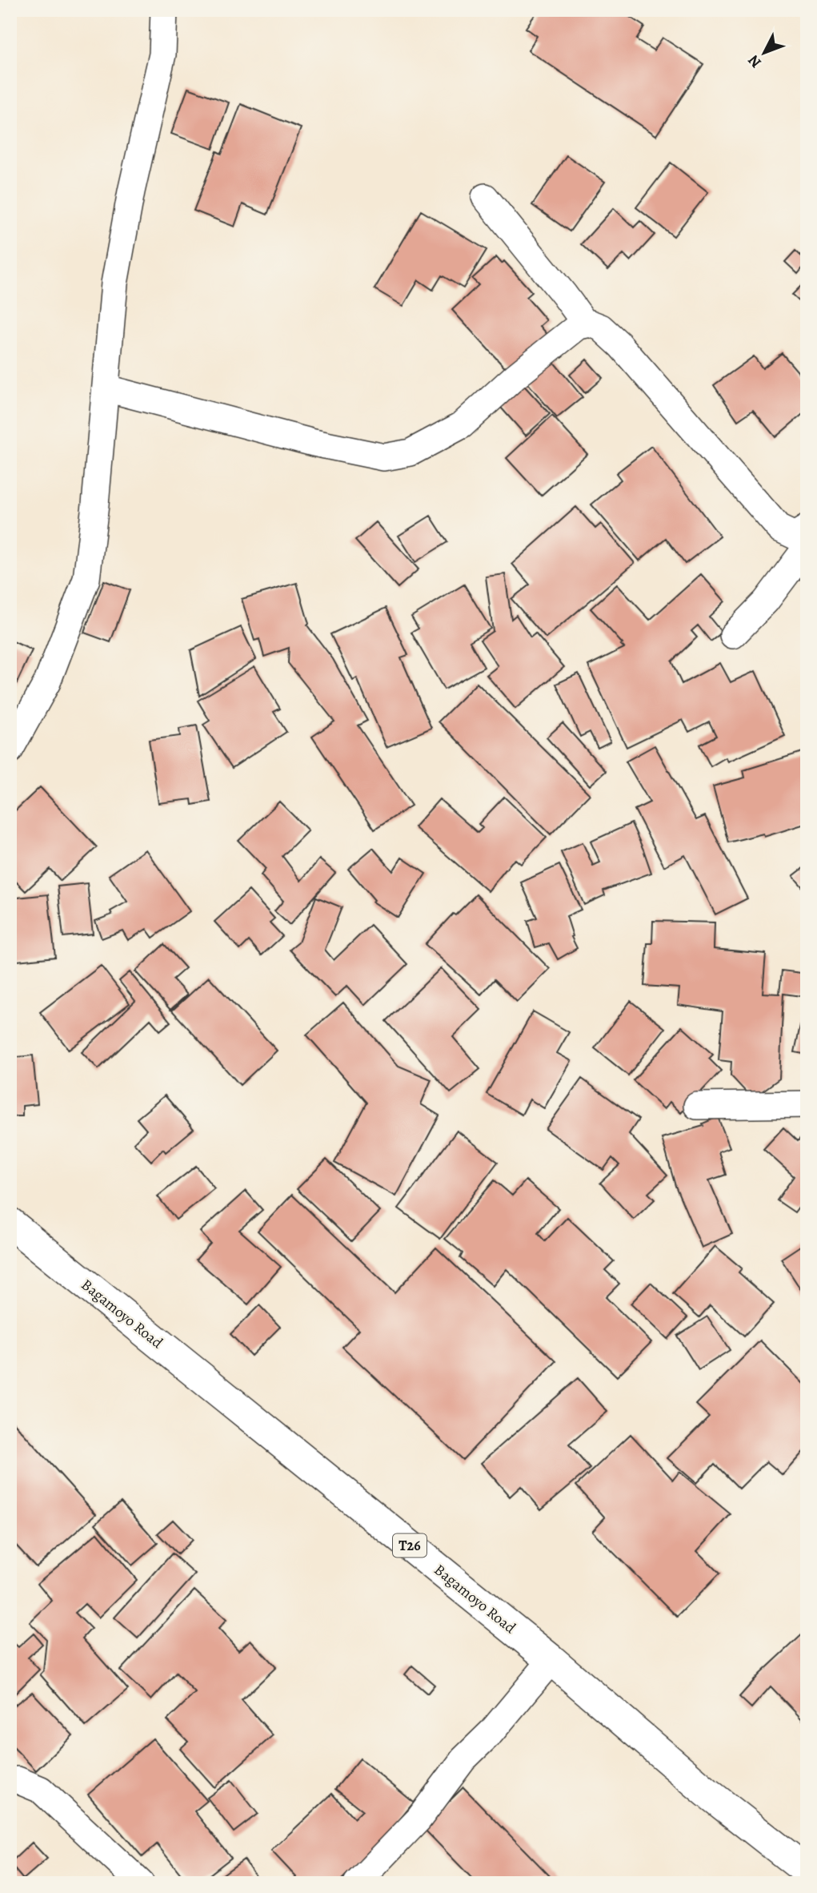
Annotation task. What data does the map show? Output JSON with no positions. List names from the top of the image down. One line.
{"streets":{"highway":["Bagamoyo Road","T26"]},"north":"bottom left"}
